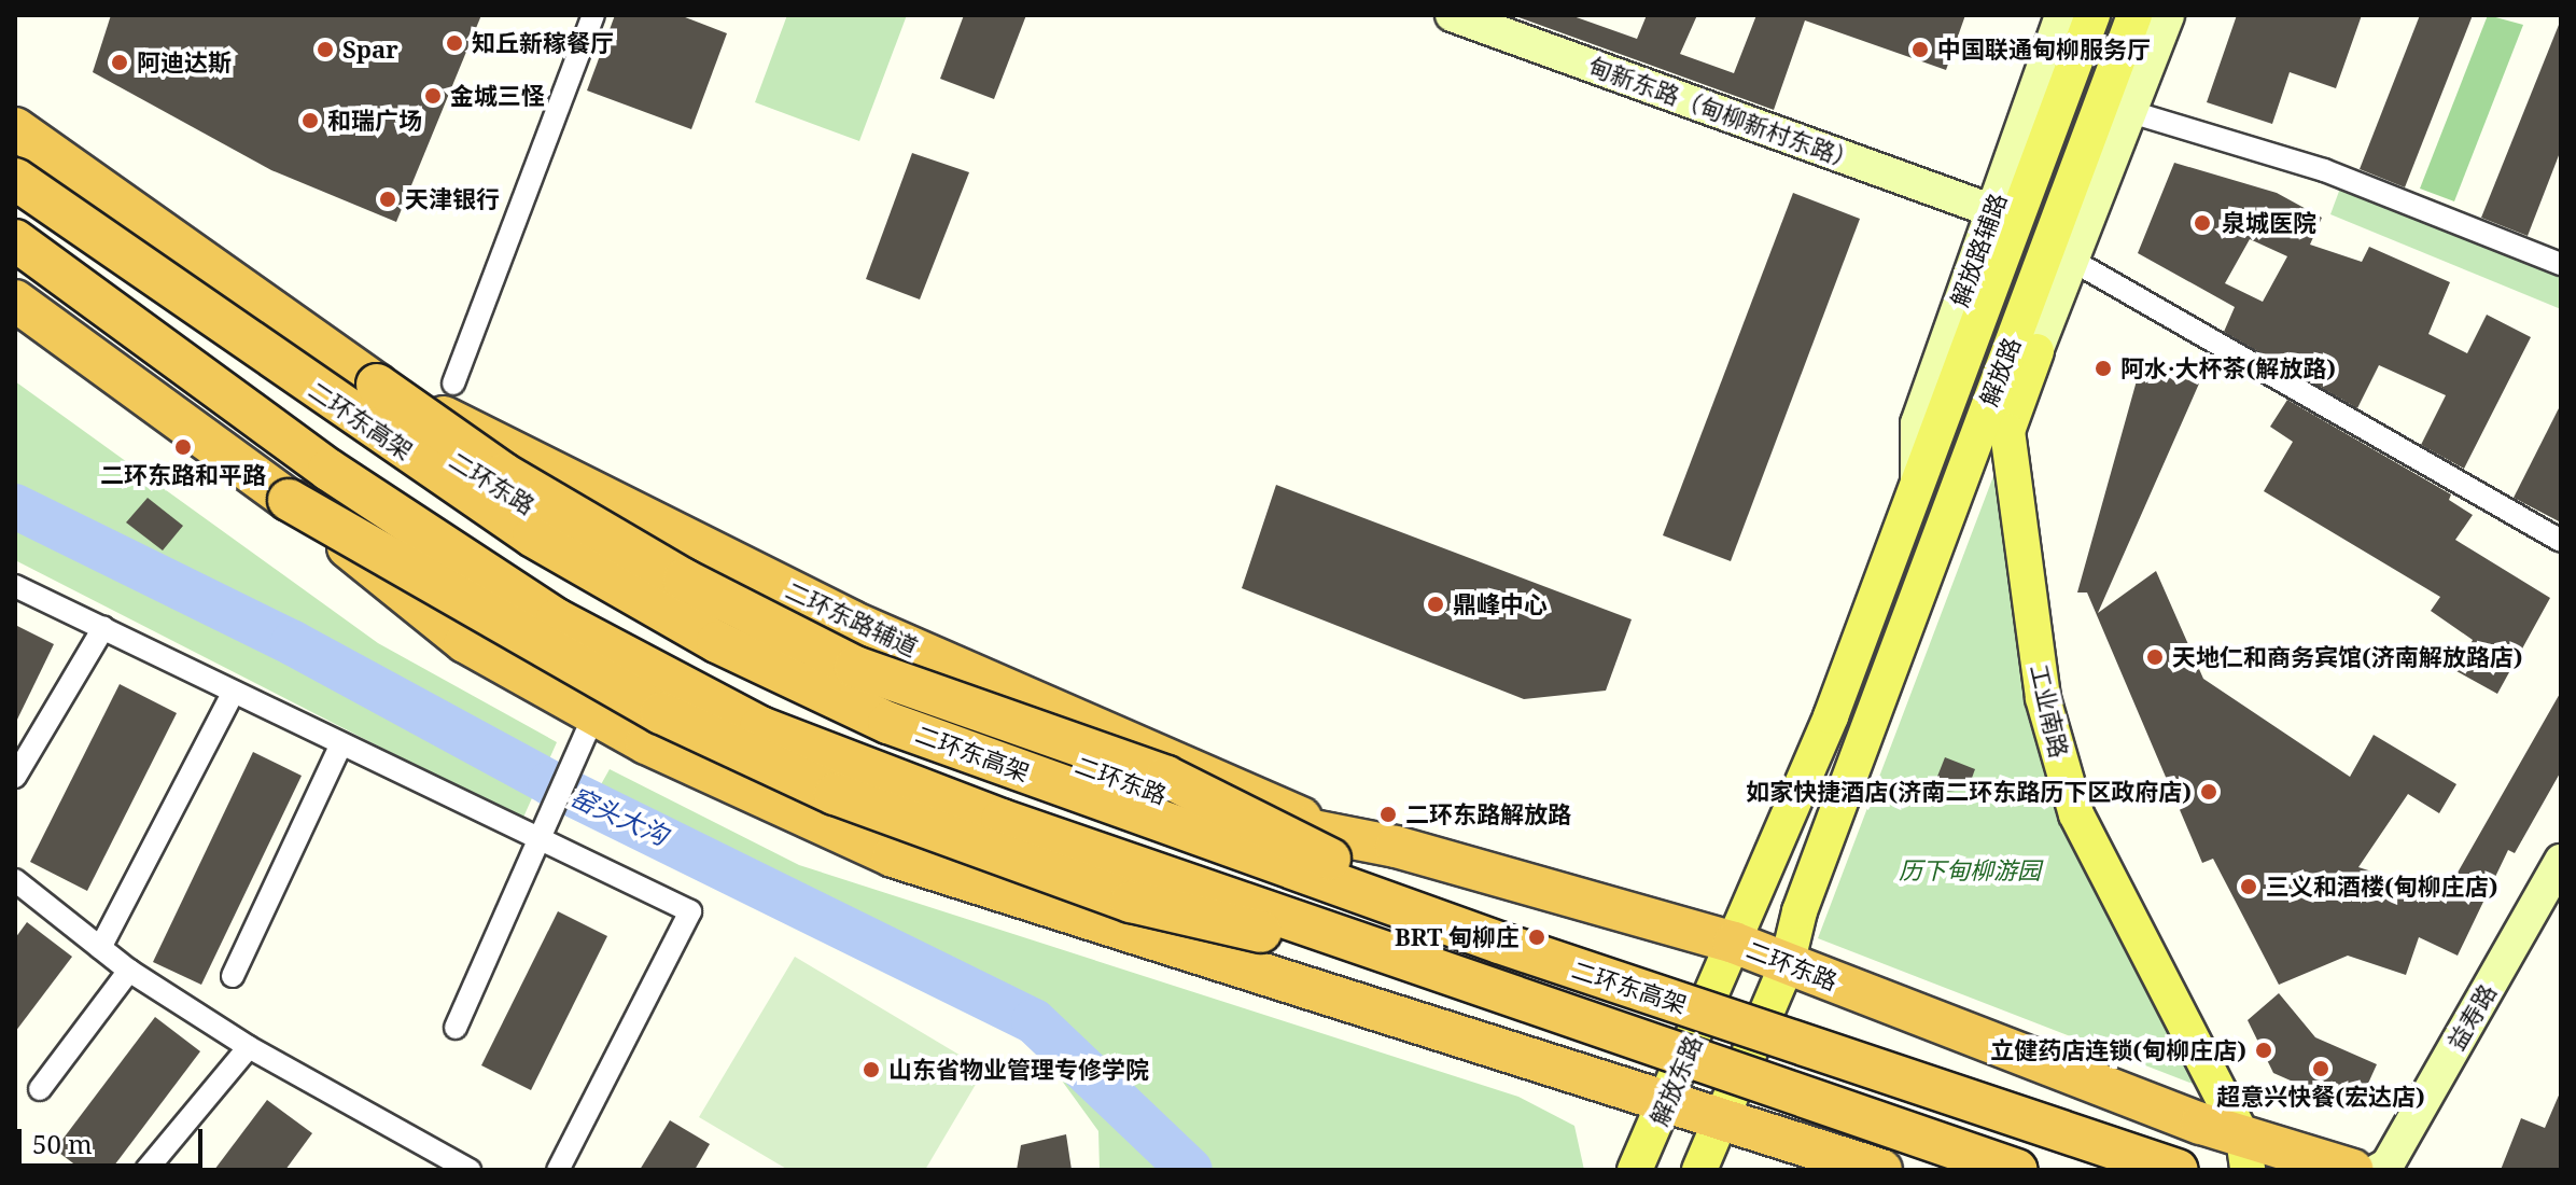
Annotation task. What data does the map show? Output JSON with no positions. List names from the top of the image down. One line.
{"streets":{"highway":["二环东高架","二环东路","二环东路辅道"],"main road":["解放路","工业南路","解放东路"],"street":["甸新东路（甸柳新村东路）","解放路辅路","益寿路"]},"crossings":[["甸新东路（甸柳新村东路）","解放路辅路"],["解放路辅路","解放路"],["解放路","二环东路"],["解放路","工业南路"],["解放路","解放东路"],["二环东路","二环东路辅道"],["二环东路","工业南路"],["二环东路","解放东路"]],"water":["窑头大沟"],"parks":["历下甸柳游园"],"places":["知丘新稼餐厅","Spar","中国联通甸柳服务厅","阿迪达斯","金城三怪","和瑞广场","天津银行","泉城医院","阿水·大杯茶(解放路)","二环东路和平路","鼎峰中心","天地仁和商务宾馆(济南解放路店)","如家快捷酒店(济南二环东路历下区政府店)","二环东路解放路","三义和酒楼(甸柳庄店)","BRT 甸柳庄","立健药店连锁(甸柳庄店)","超意兴快餐(宏达店)","山东省物业管理专修学院"],"scale_bar":"50 m"}
